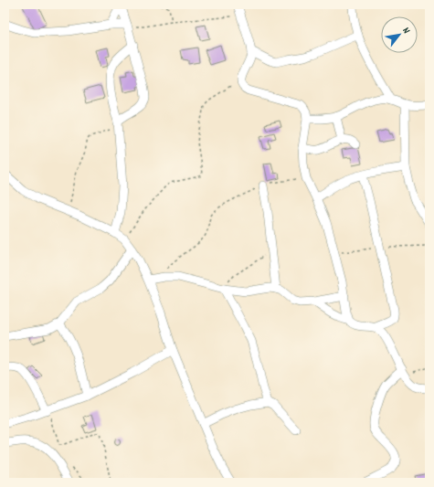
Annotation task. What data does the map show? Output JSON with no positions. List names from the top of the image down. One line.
{"north":"top right"}
